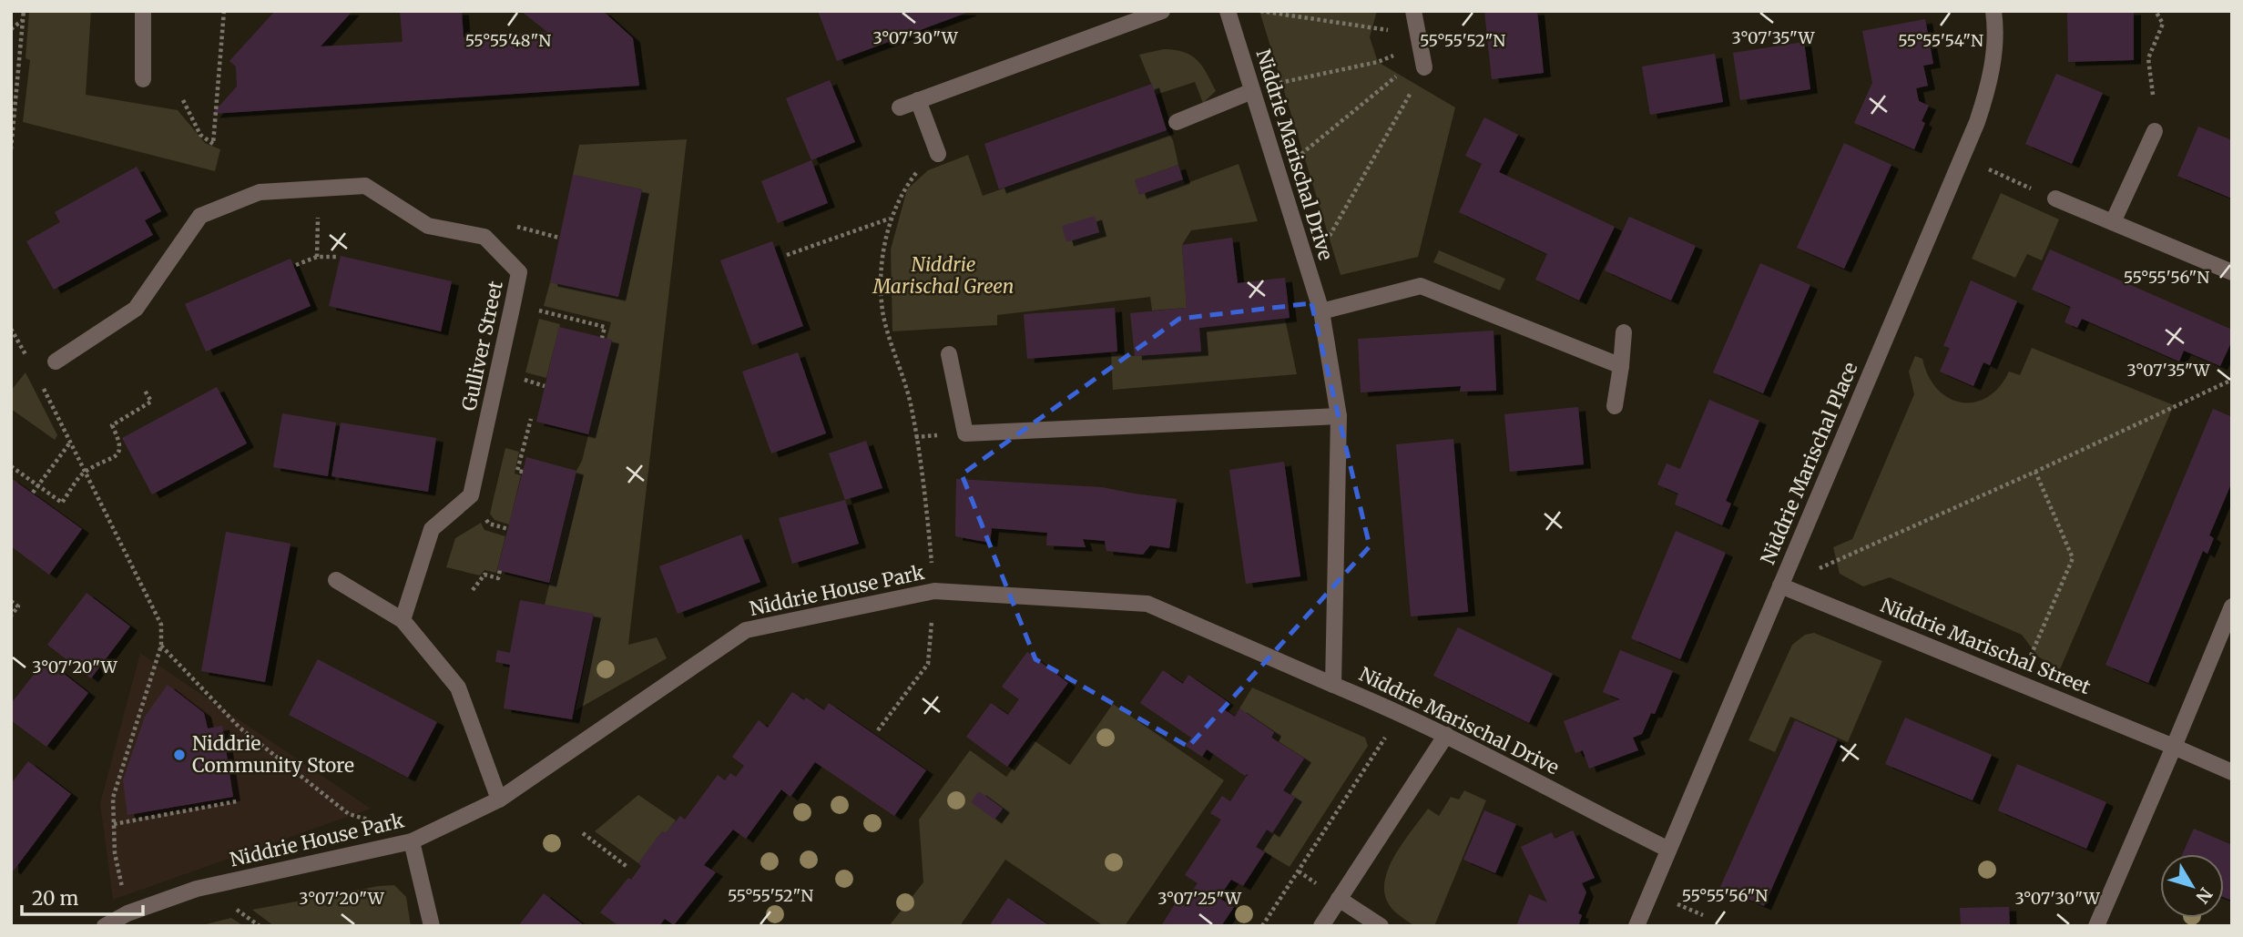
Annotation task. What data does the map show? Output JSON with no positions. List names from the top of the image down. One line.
{"streets":{"street":["Niddrie Marischal Drive","Gulliver Street","Niddrie Marischal Place","Niddrie House Park","Niddrie Marischal Street"]},"crossings":[["Niddrie Marischal Drive","Niddrie Marischal Place"],["Niddrie Marischal Drive","Niddrie House Park"],["Niddrie Marischal Place","Niddrie Marischal Street"]],"parks":["Niddrie Marischal Green"],"places":["Niddrie Community Store"],"scale_bar":"20 m","north":"bottom right","coordinates":["3°07'30\"W","3°07'35\"W","55°55'48\"N","55°55'52\"N","55°55'54\"N","55°55'56\"N","3°07'20\"W","3°07'25\"W"]}
